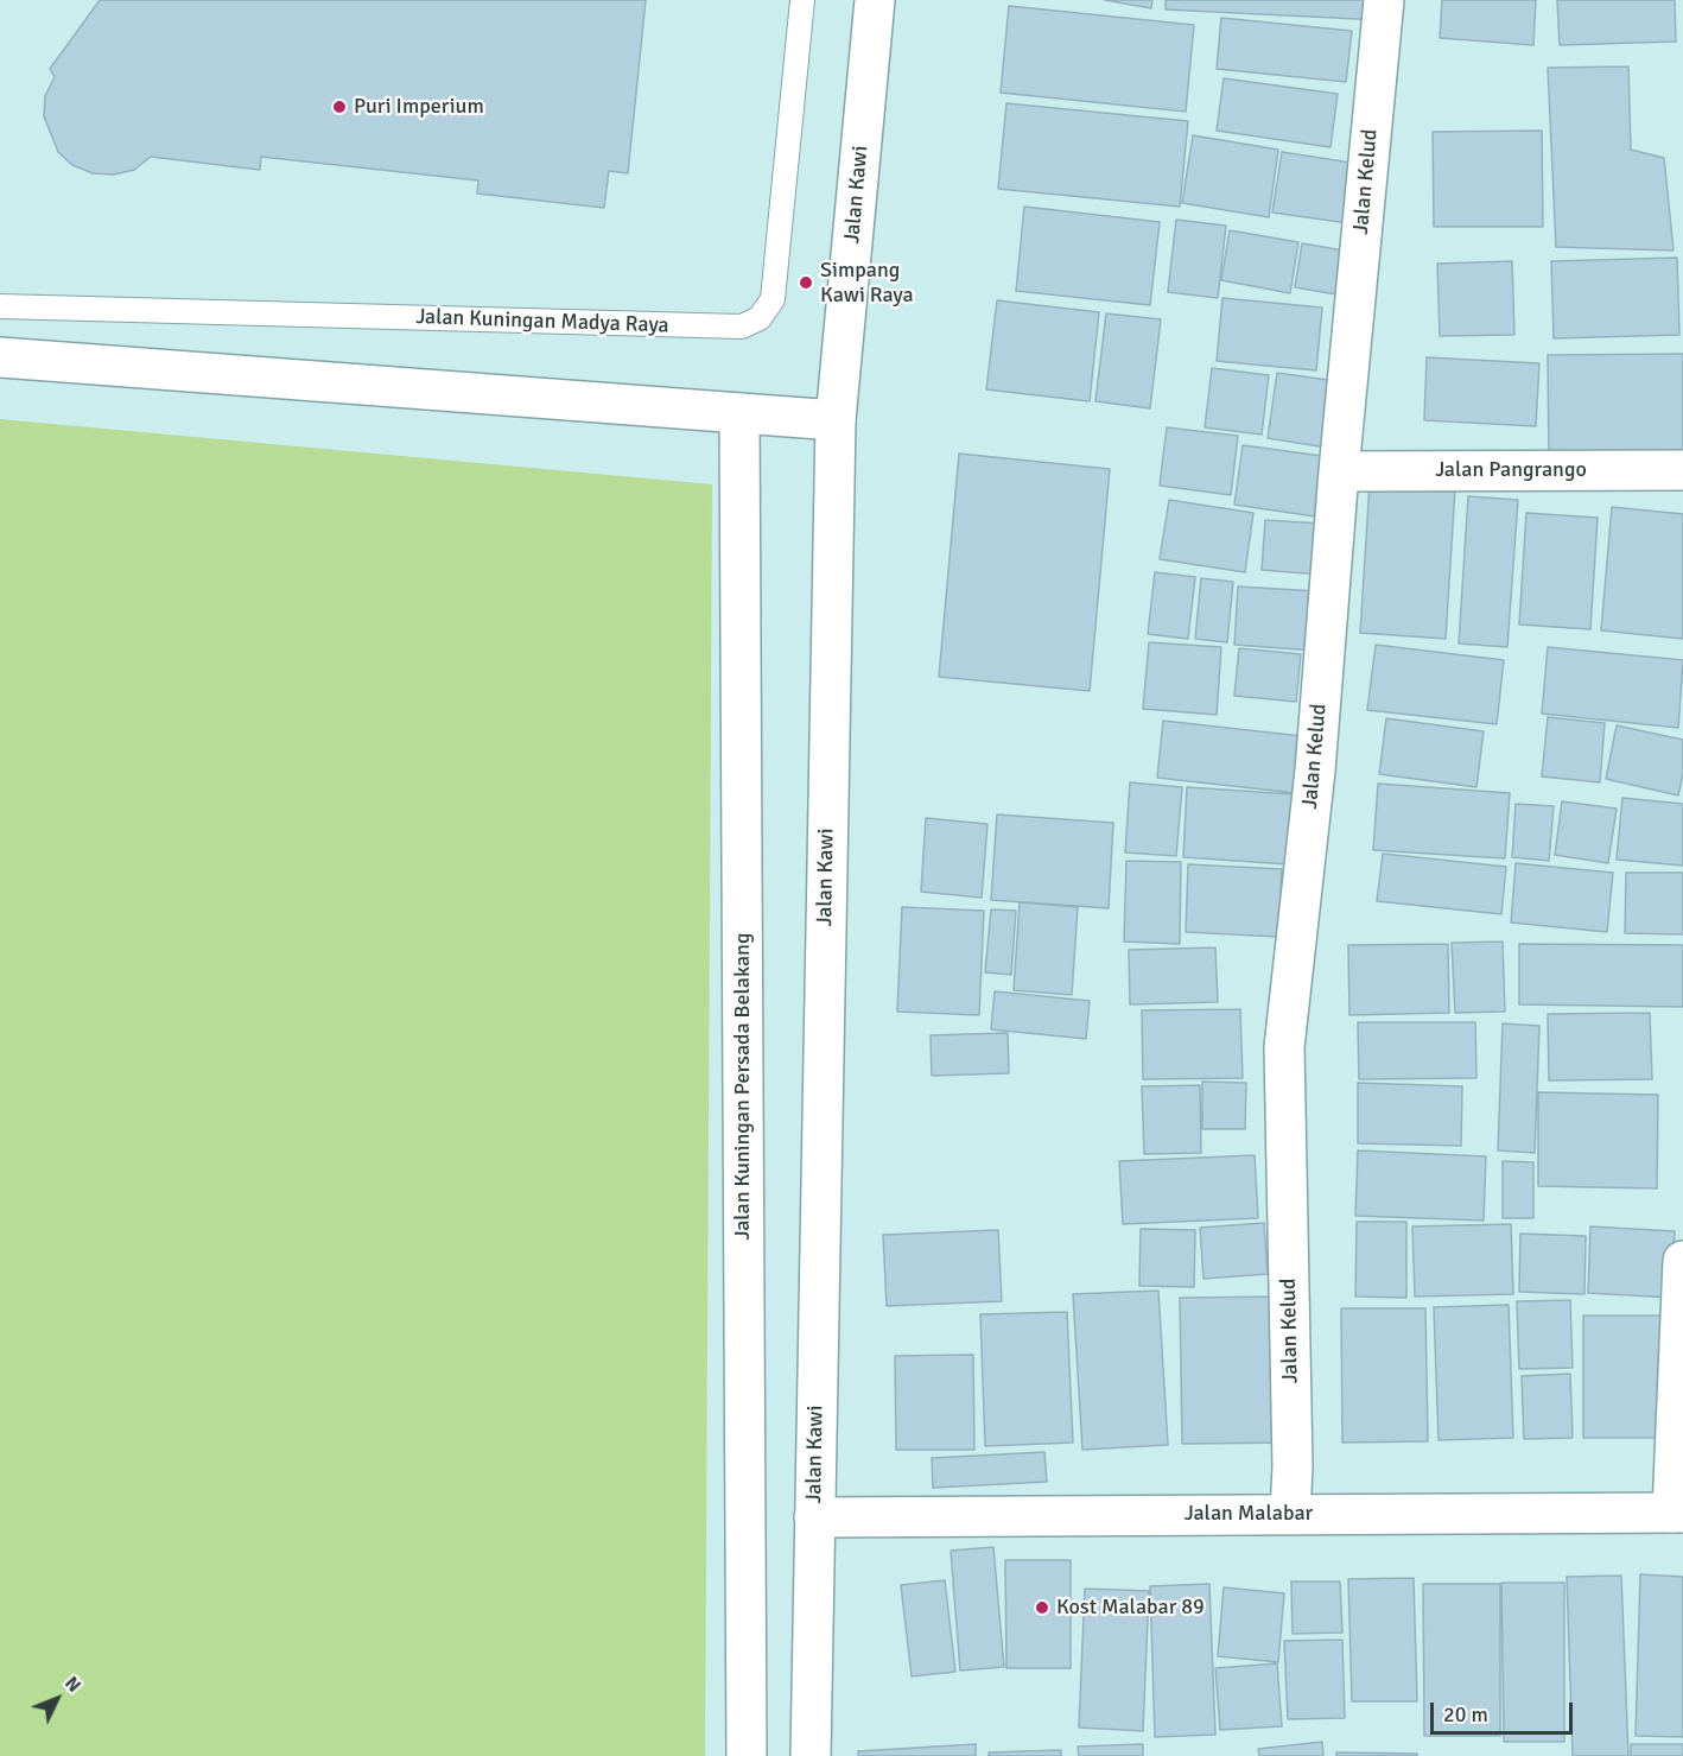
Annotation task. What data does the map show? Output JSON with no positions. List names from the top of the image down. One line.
{"streets":{"street":["Jalan Kelud","Jalan Kawi","Jalan Pangrango","Jalan Kuningan Persada Belakang","Jalan Malabar"],"lane":["Jalan Kuningan Madya Raya"]},"crossings":[["Jalan Kelud","Jalan Pangrango"],["Jalan Kelud","Jalan Malabar"],["Jalan Kawi","Jalan Malabar"]],"places":["Puri Imperium","Simpang Kawi Raya","Kost Malabar 89"],"scale_bar":"20 m","north":"top right"}
